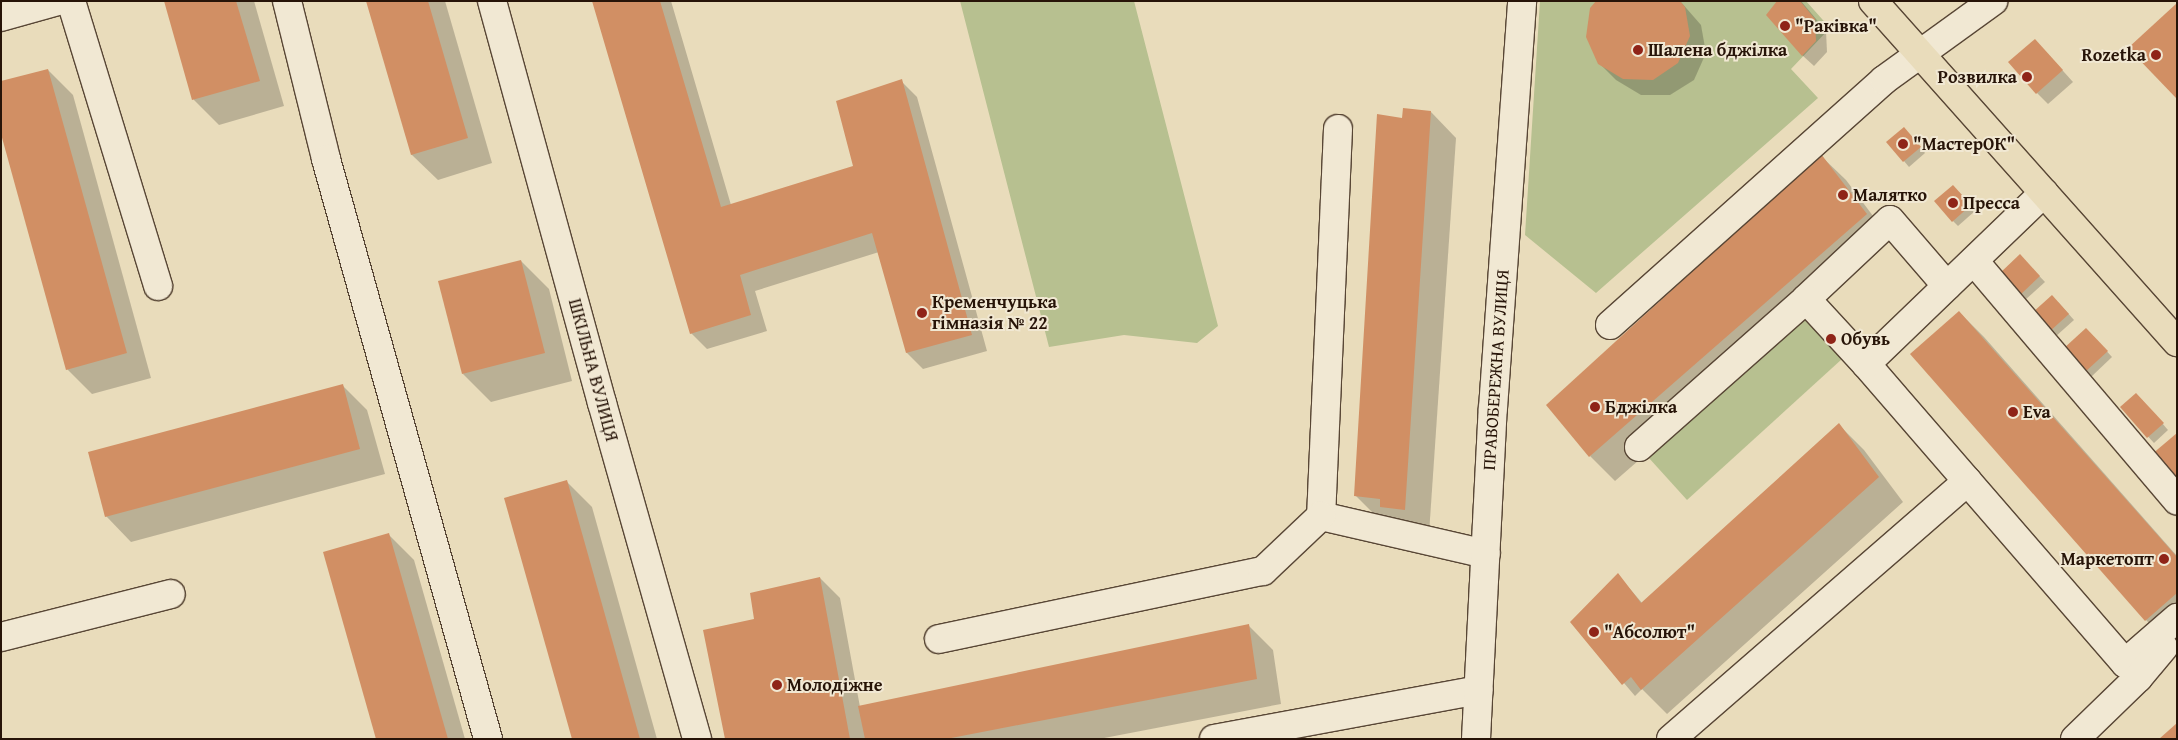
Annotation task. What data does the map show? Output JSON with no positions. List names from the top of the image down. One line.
{"streets":{"street":["ШКІЛЬНА ВУЛИЦЯ","ПРАВОБЕРЕЖНА ВУЛИЦЯ"]},"places":["\"Раківка\"","Шалена бджілка","Rozetka","Розвилка","\"МастерОК\"","Малятко","Пресса","Кременчуцька гімназія № 22","Обувь","Бджілка","Eva","Маркетопт","\"Абсолют\"","Молодіжне"]}
